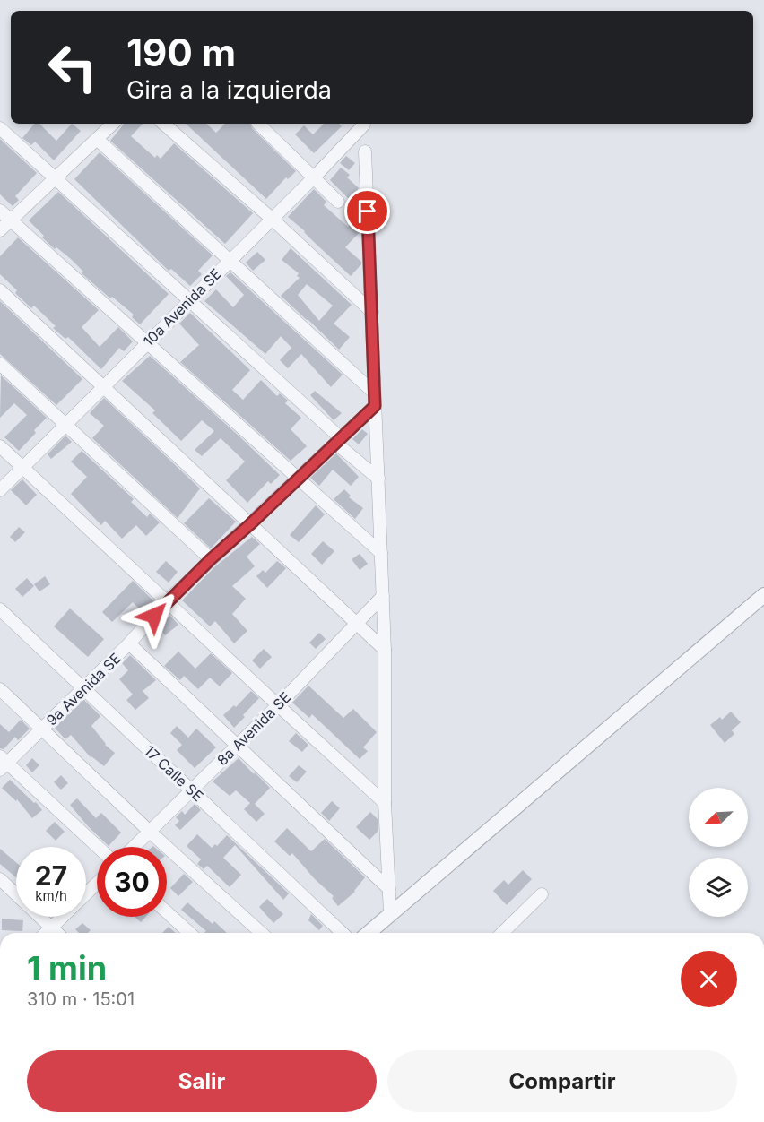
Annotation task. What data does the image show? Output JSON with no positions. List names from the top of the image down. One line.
{"streets":{"street":["10a Avenida SE","9a Avenida SE","8a Avenida SE","17 Calle SE"]},"crossings":[["9a Avenida SE","17 Calle SE"],["8a Avenida SE","17 Calle SE"]],"north":"bottom left","page":{"turn":["190 m","Gira a la izquierda"],"speed":"27 km/h","limit":"30","heading":["1 min","310 m · 15:01"],"buttons":["Salir","Compartir"]}}
